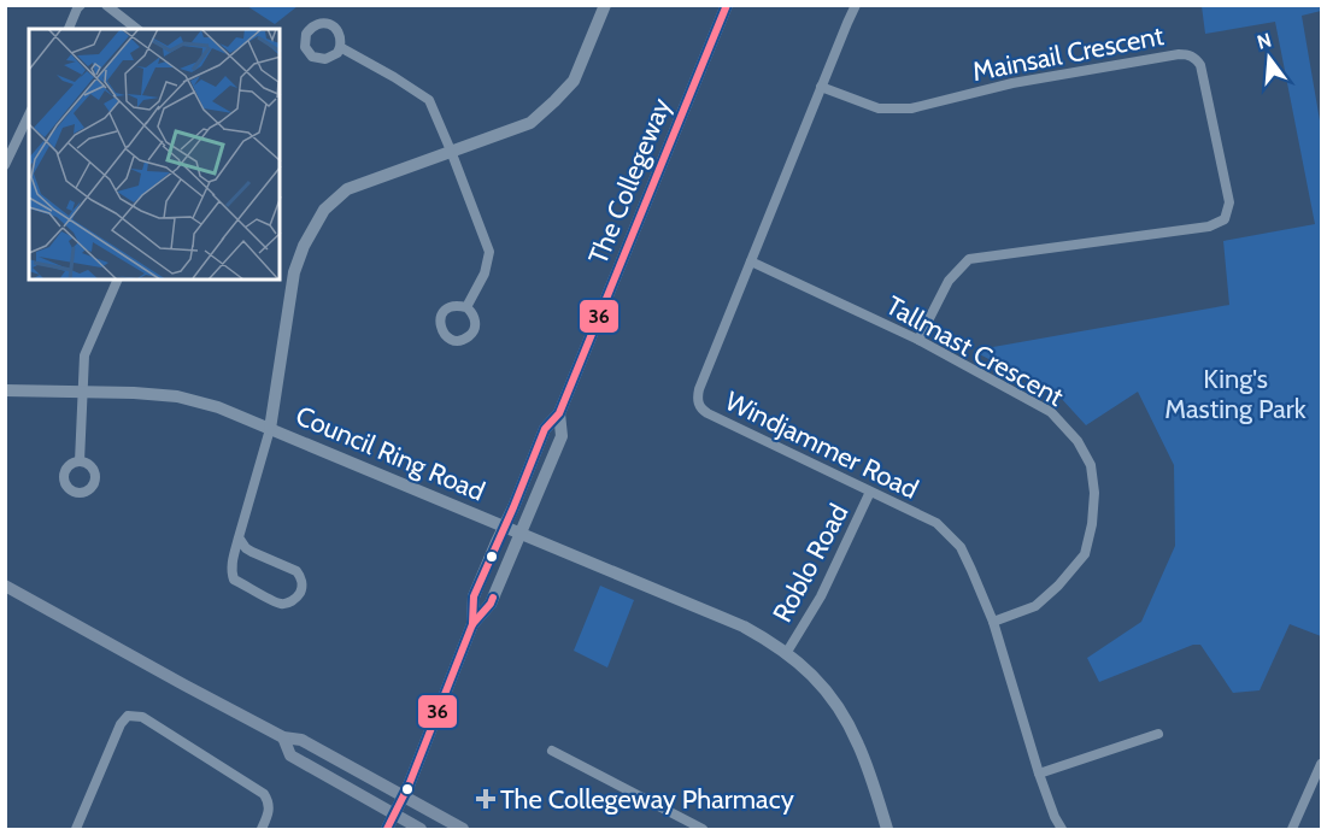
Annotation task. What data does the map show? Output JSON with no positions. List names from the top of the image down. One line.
{"streets":{"street":["Mainsail Crescent","The Collegeway","Tallmast Crescent","Windjammer Road","Council Ring Road","Roblo Road"]},"crossings":[["Mainsail Crescent","Tallmast Crescent"],["Mainsail Crescent","Windjammer Road"],["The Collegeway","Council Ring Road"],["Tallmast Crescent","Windjammer Road"],["Windjammer Road","Roblo Road"],["Council Ring Road","Roblo Road"]],"parks":["King's Masting Park"],"places":{"health":["The Collegeway Pharmacy"]},"lines":["transit line 36"],"north":"top"}
